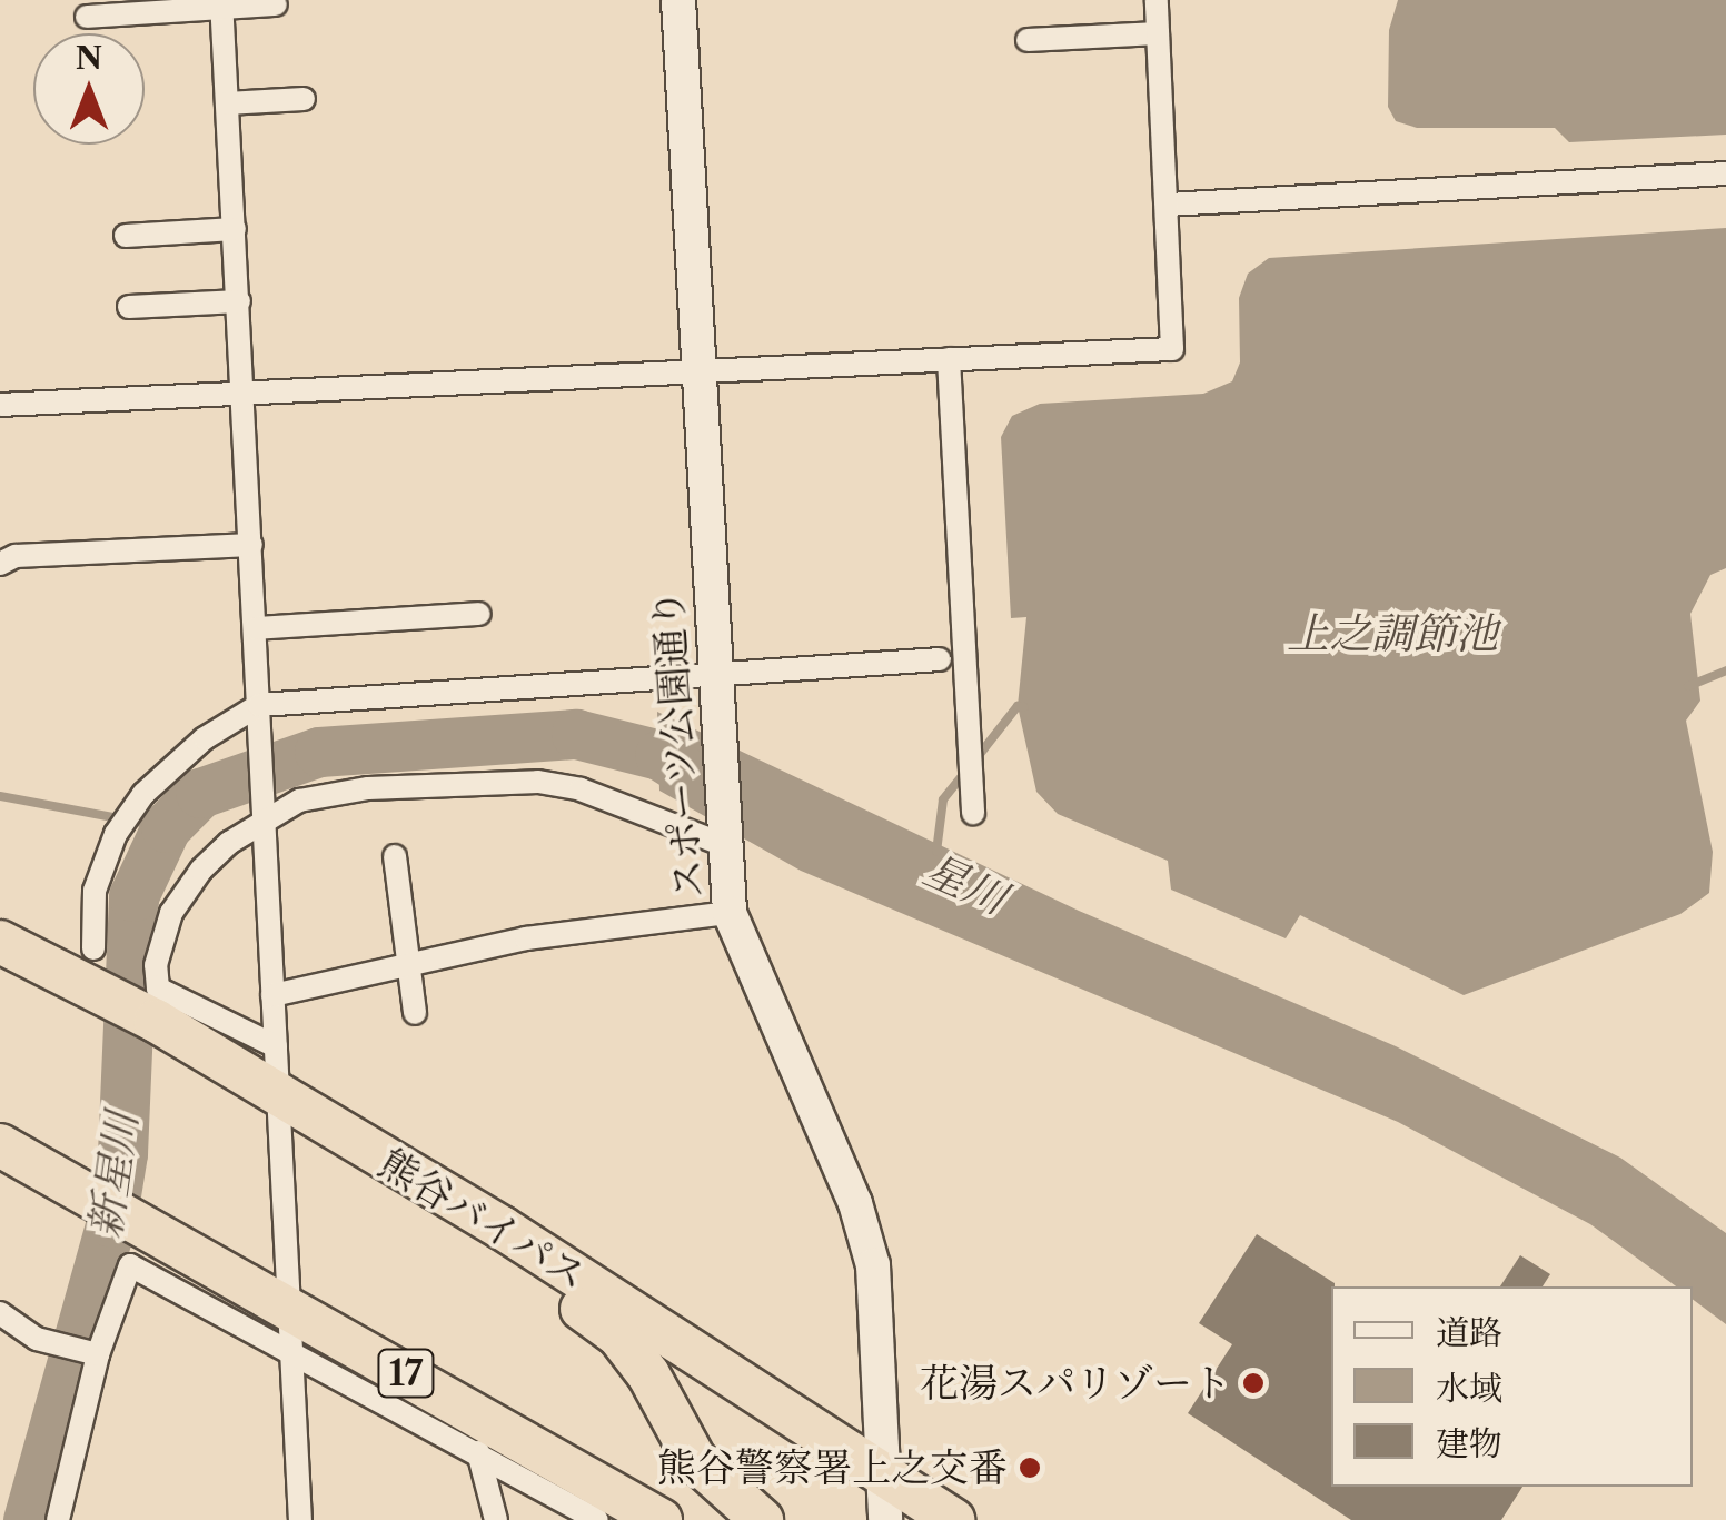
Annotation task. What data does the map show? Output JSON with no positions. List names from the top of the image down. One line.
{"streets":{"highway":["熊谷バイパス","17"],"street":["スポーツ公園通り"]},"crossings":[["スポーツ公園通り","熊谷バイパス"]],"water":["上之調節池","星川","新星川"],"places":["花湯スパリゾート","熊谷警察署上之交番"],"legend":["道路","水域","建物"],"north":"top"}
